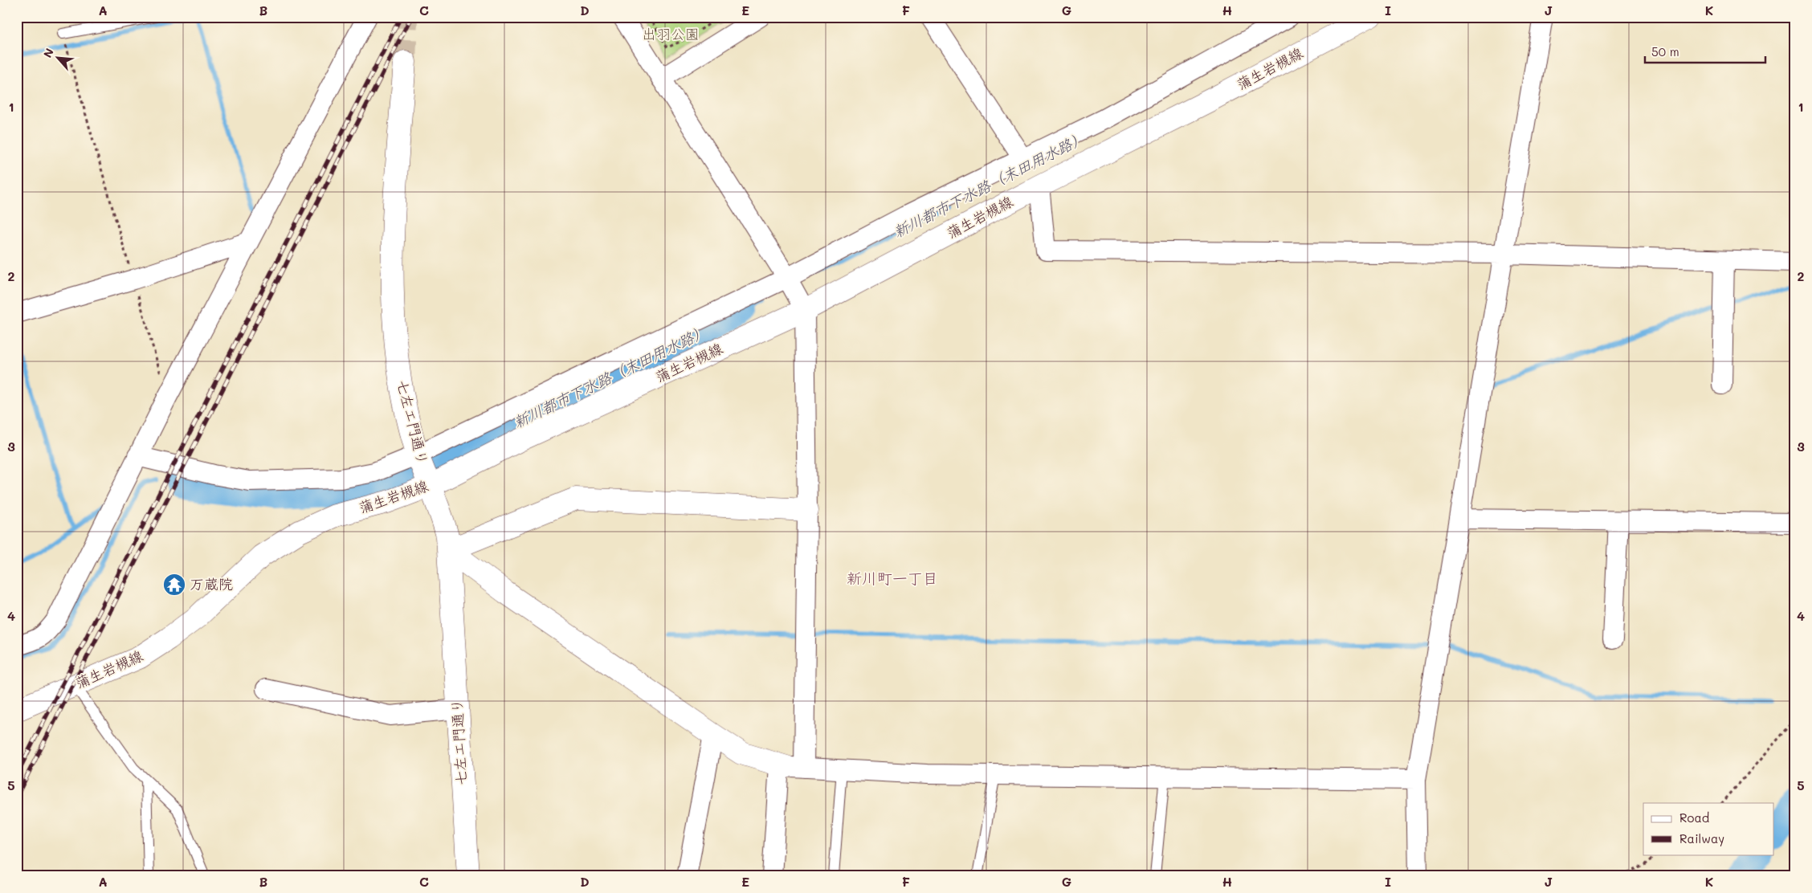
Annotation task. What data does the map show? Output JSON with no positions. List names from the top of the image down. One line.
{"streets":{"street":["蒲生岩槻線","七左エ門通り"]},"crossings":[["蒲生岩槻線","七左エ門通り"]],"districts":["新川町一丁目"],"water":["新川都市下水路（末田用水路）"],"parks":["出羽公園"],"places":{"temple":["万蔵院"]},"legend":["Road","Railway"],"scale_bar":"50 m","north":"top left","grid":{"columns":["A","B","C","D","E","F","G","H","I","J","K"],"rows":["1","2","3","4","5"]}}
